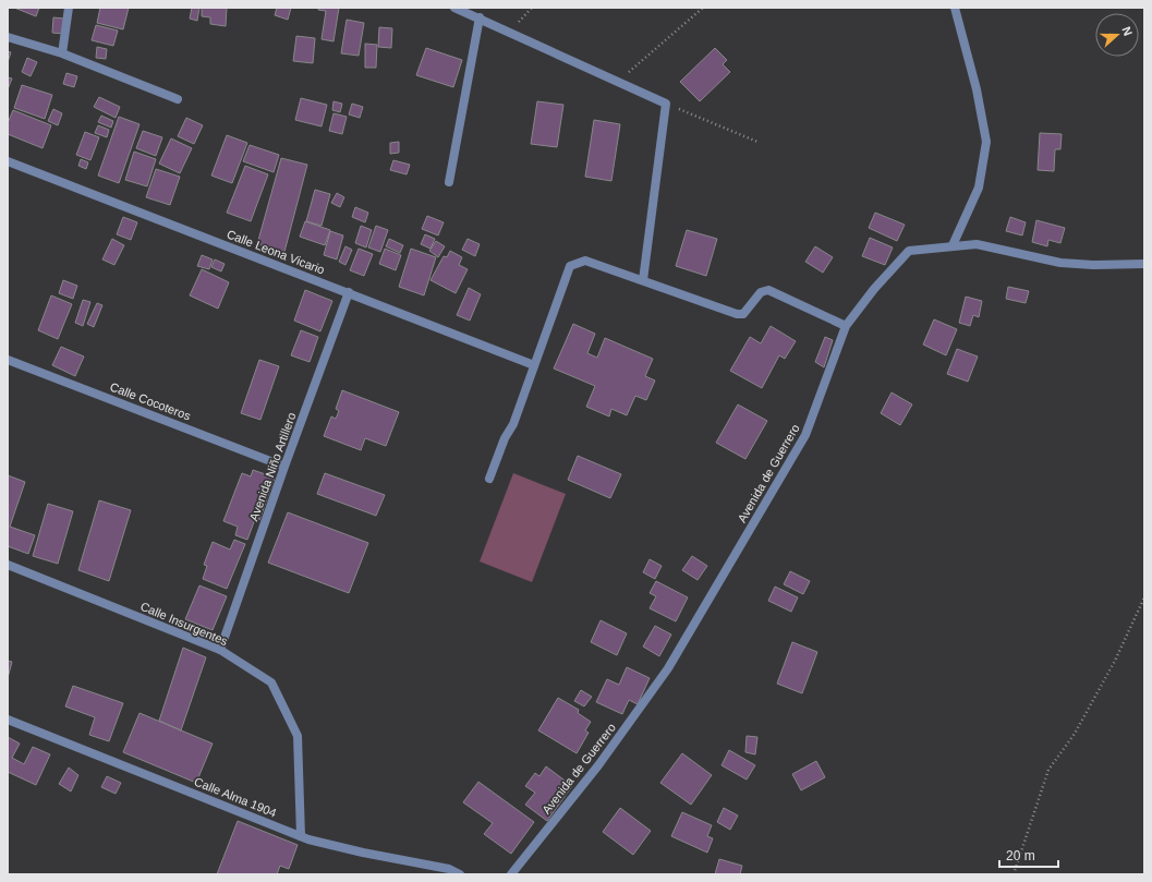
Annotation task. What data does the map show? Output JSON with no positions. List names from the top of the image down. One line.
{"streets":{"street":["Calle Leona Vicario","Calle Cocoteros","Avenida Niño Artillero","Avenida de Guerrero","Calle Insurgentes","Calle Alma 1904"]},"crossings":[["Calle Leona Vicario","Avenida Niño Artillero"],["Calle Cocoteros","Avenida Niño Artillero"],["Avenida Niño Artillero","Calle Insurgentes"],["Calle Insurgentes","Calle Alma 1904"]],"scale_bar":"20 m","north":"right"}
